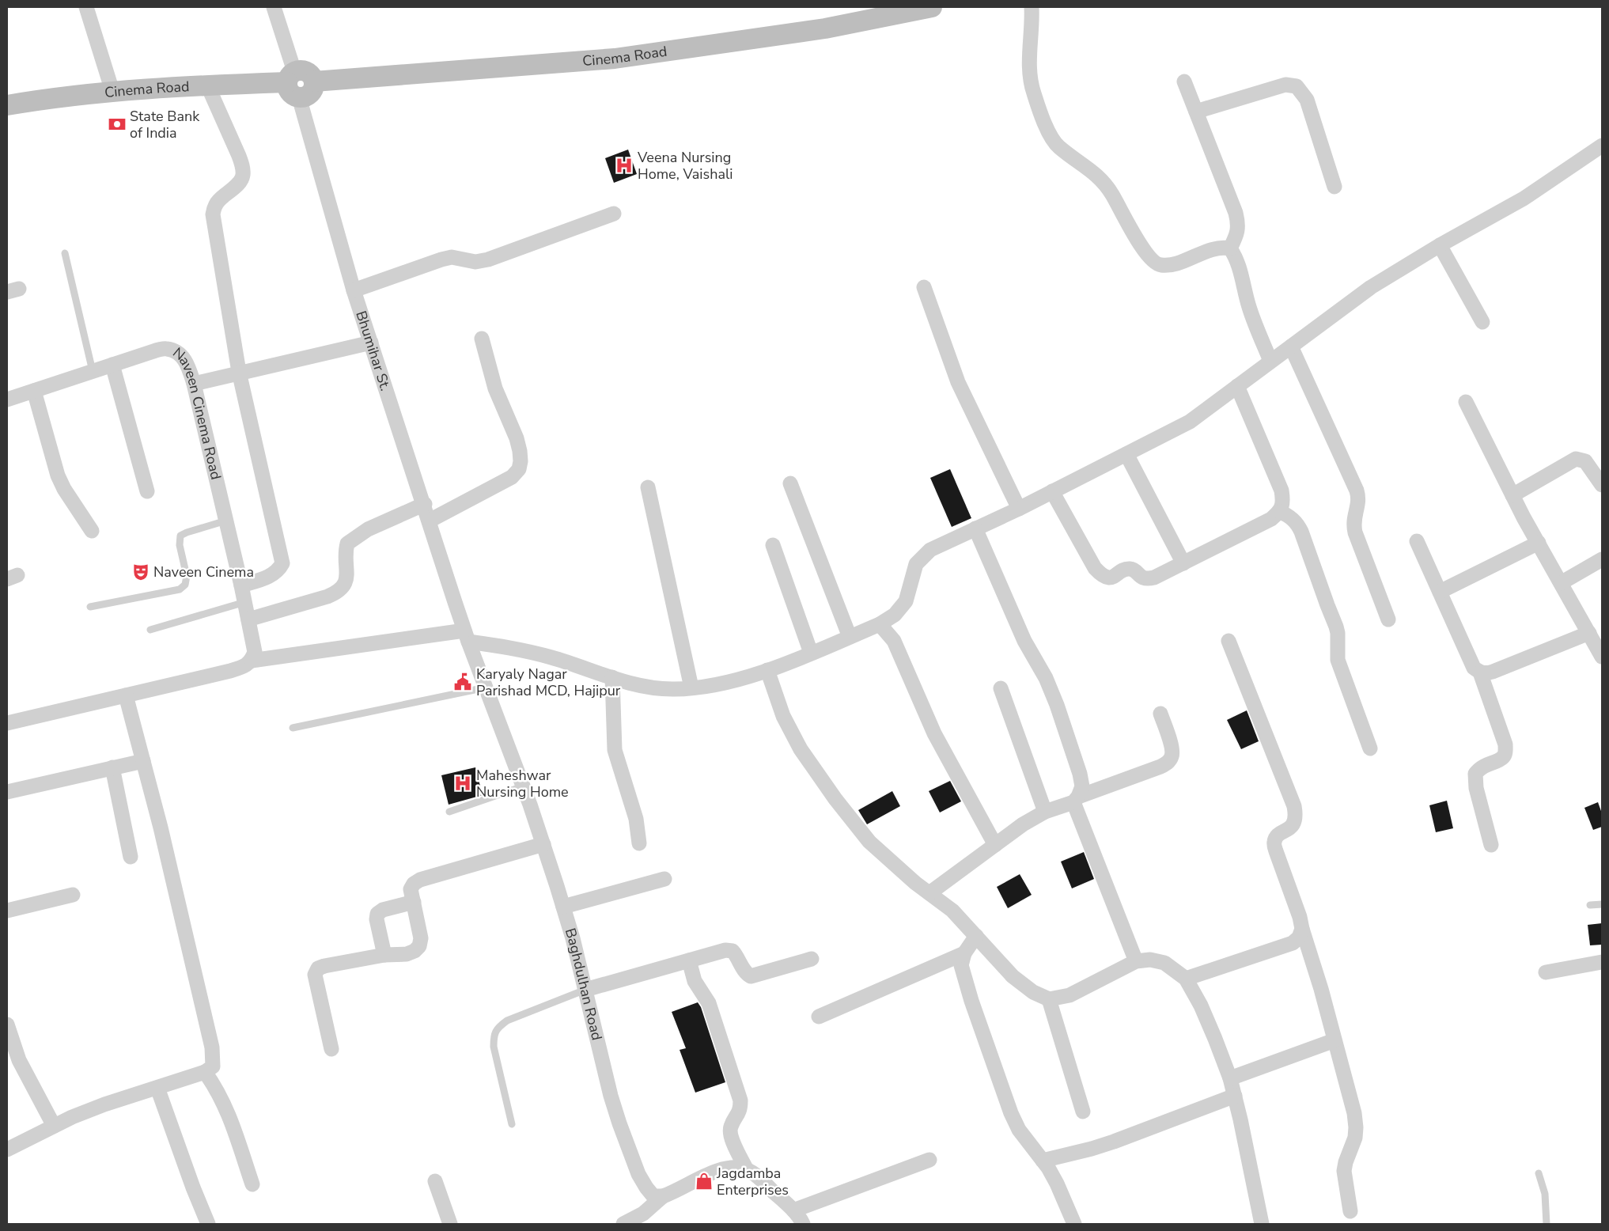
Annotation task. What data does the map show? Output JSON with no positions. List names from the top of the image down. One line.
{"streets":{"street":["Cinema Road","Bhumihar St.","Naveen Cinema Road","Baghdulhan Road"]},"crossings":[["Cinema Road","Bhumihar St."],["Bhumihar St.","Baghdulhan Road"]],"places":{"bank":["State Bank of India"],"hospital":["Veena Nursing Home, Vaishali","Maheshwar Nursing Home"],"theatre":["Naveen Cinema"],"public building":["Karyaly Nagar Parishad MCD, Hajipur"],"shop":["Jagdamba Enterprises"]}}
